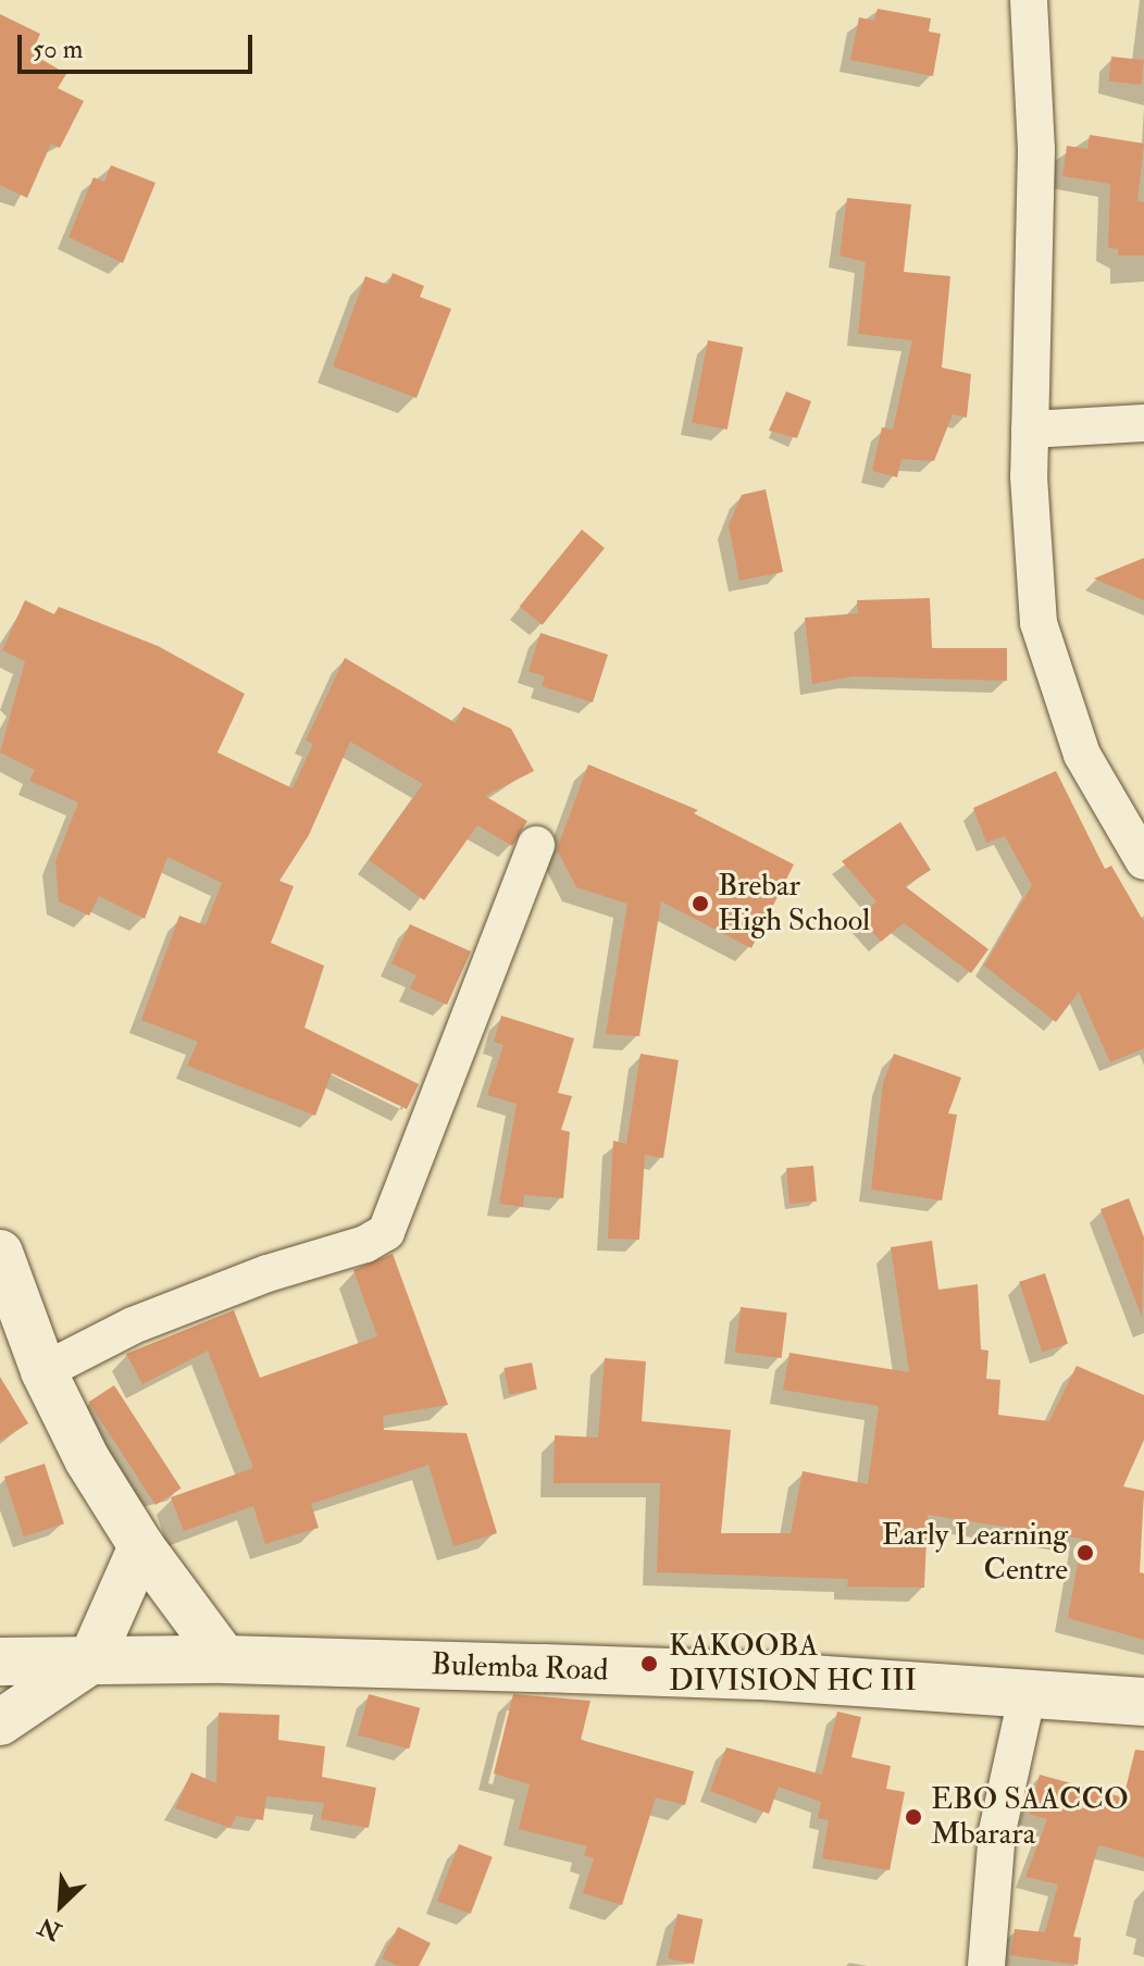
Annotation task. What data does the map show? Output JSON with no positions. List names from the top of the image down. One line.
{"streets":{"main road":["Bulemba Road"]},"places":["Brebar High School","Early Learning Centre","KAKOOBA DIVISION HC III","EBO SAACCO Mbarara"],"scale_bar":"50 m","north":"bottom left"}
